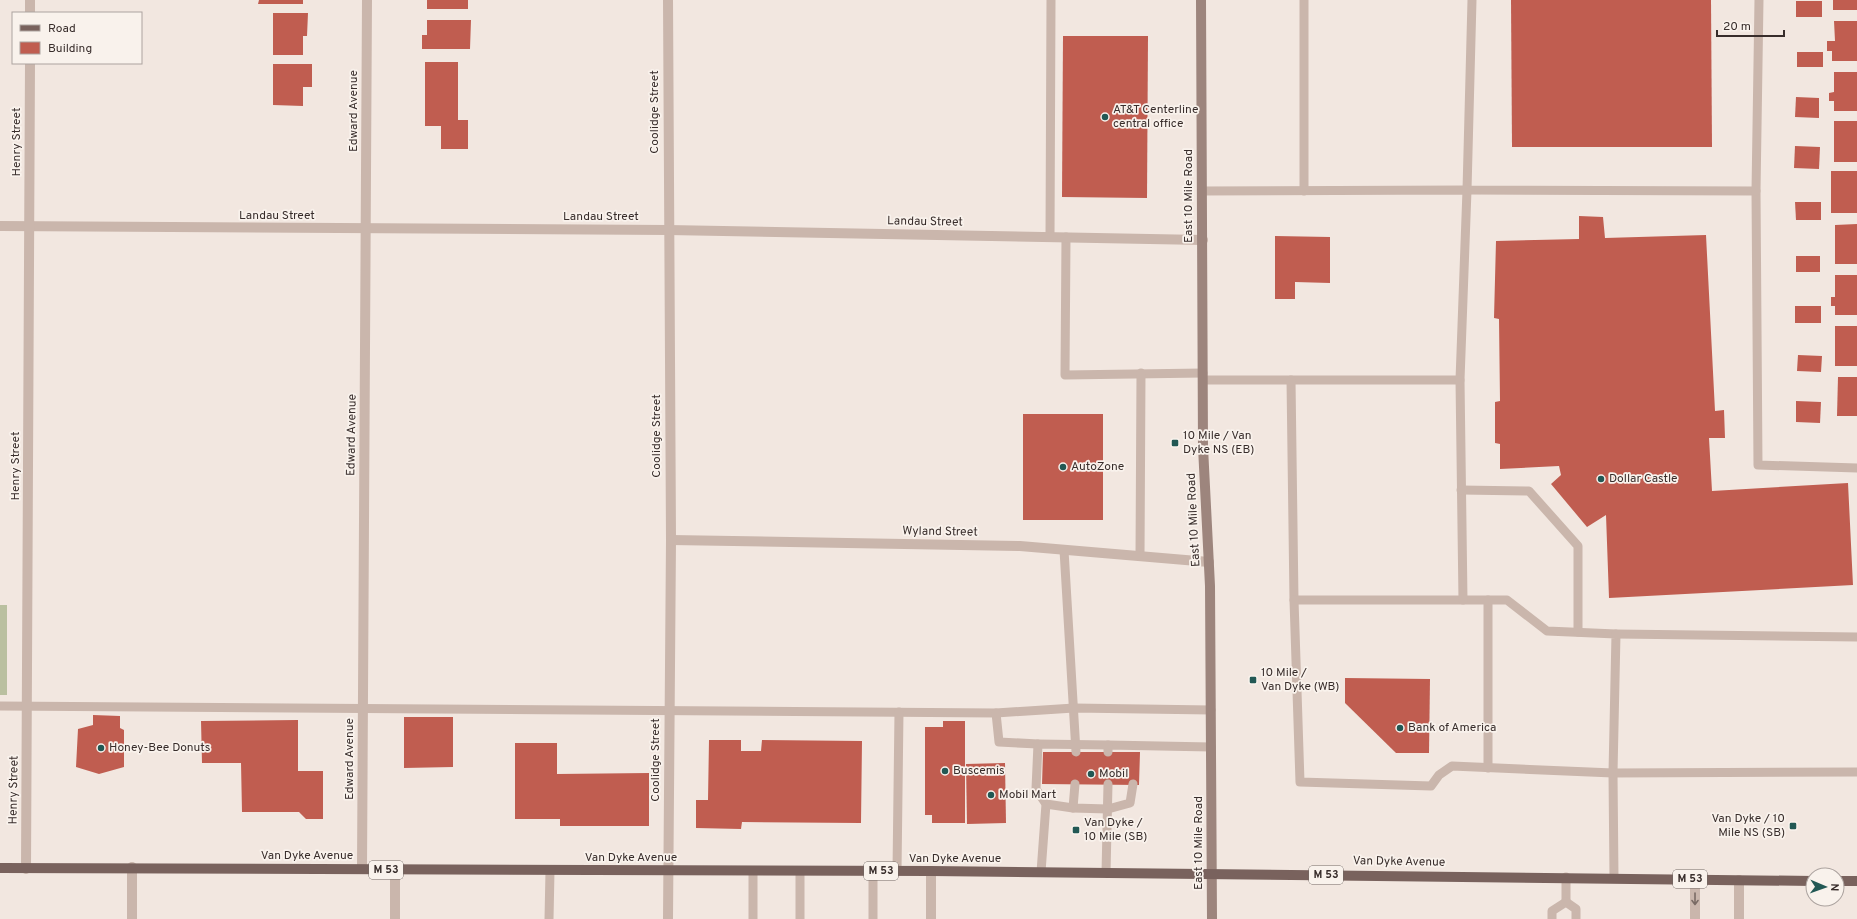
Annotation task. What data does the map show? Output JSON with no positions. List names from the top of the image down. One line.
{"streets":{"main road":["East 10 Mile Road","Van Dyke Avenue","M 53"],"street":["Edward Avenue","Coolidge Street","Henry Street","Landau Street","Wyland Street"]},"crossings":[["Edward Avenue","Landau Street"],["Edward Avenue","Van Dyke Avenue"],["Coolidge Street","Landau Street"],["Coolidge Street","Wyland Street"],["Coolidge Street","Van Dyke Avenue"],["Henry Street","Landau Street"],["Henry Street","Van Dyke Avenue"],["East 10 Mile Road","Landau Street"],["East 10 Mile Road","Wyland Street"],["East 10 Mile Road","Van Dyke Avenue"]],"places":{"other":["AT&T Centerline central office","AutoZone","Dollar Castle","Bank of America","Honey-Bee Donuts","Buscemis","Mobil","Mobil Mart"],"transit":["10 Mile / Van Dyke NS (EB)","10 Mile / Van Dyke (WB)","Van Dyke / 10 Mile NS (SB)","Van Dyke / 10 Mile (SB)"]},"legend":["Road","Building"],"scale_bar":"20 m","north":"right"}
